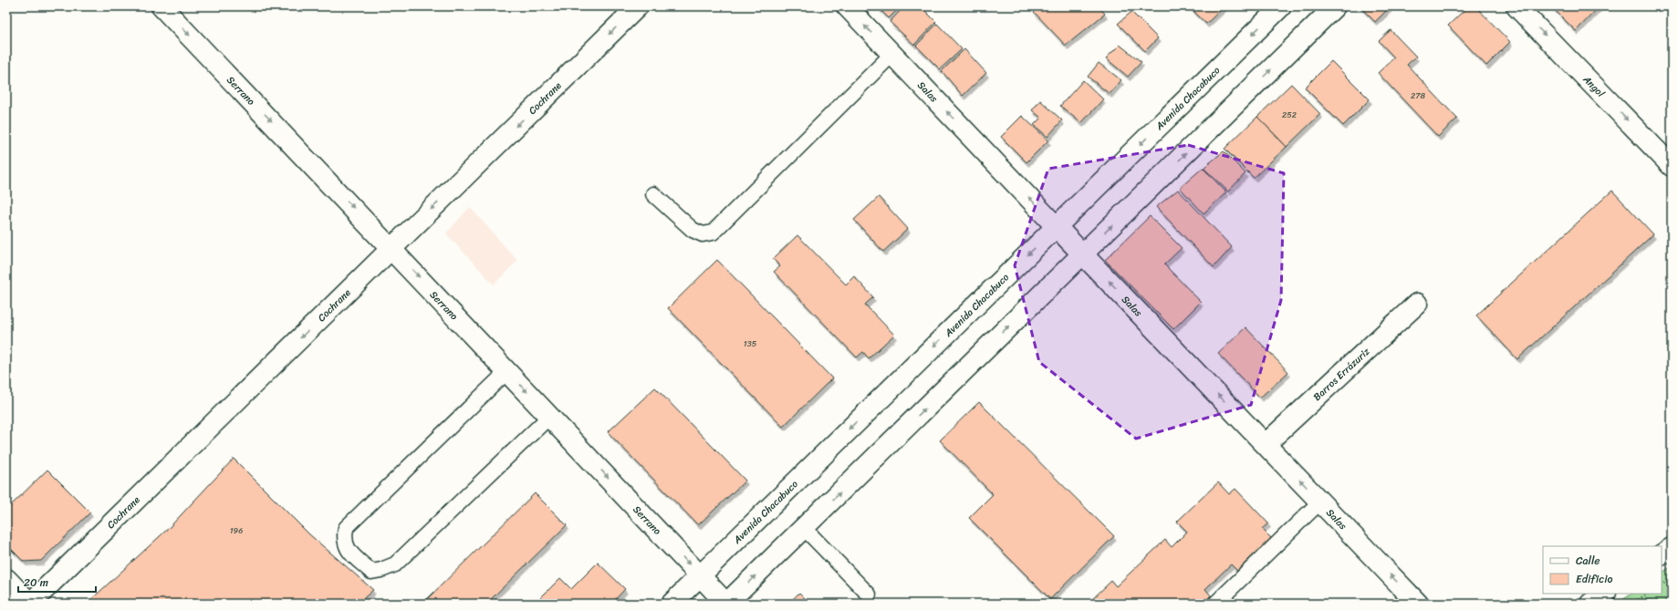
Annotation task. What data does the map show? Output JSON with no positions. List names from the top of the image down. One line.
{"streets":{"main road":["Angol","Serrano","Salas","Cochrane","Avenida Chacabuco","Barros Errázuriz"]},"crossings":[["Serrano","Cochrane"],["Serrano","Avenida Chacabuco"],["Salas","Avenida Chacabuco"],["Salas","Barros Errázuriz"]],"one_way":["Angol","Serrano","Salas","Cochrane"],"house_numbers":["278","252","135","196"],"legend":["Calle","Edificio"],"scale_bar":"20 m"}
